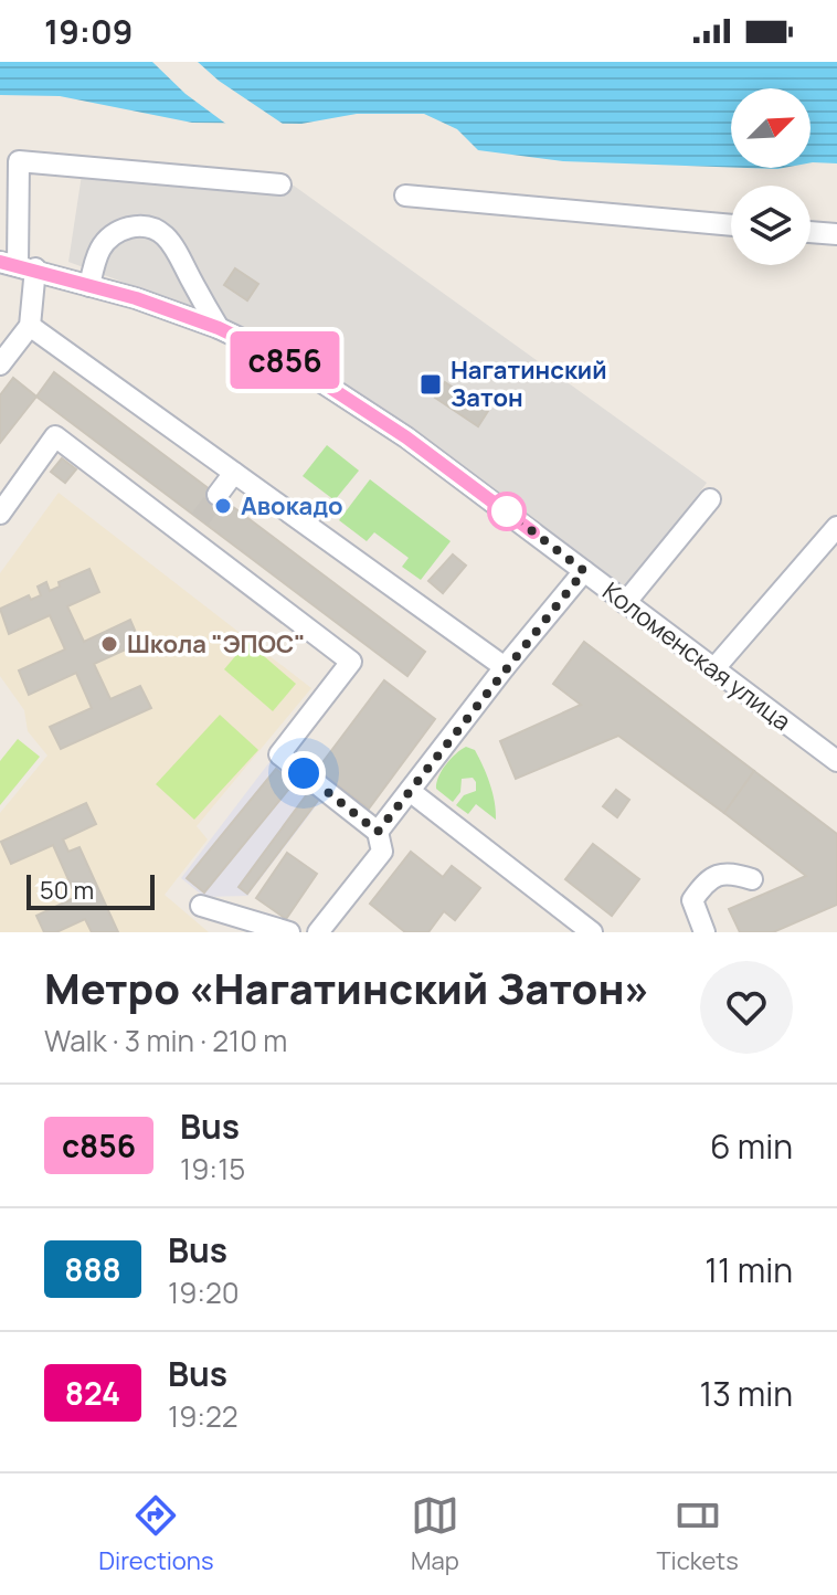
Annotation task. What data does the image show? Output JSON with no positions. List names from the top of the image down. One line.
{"streets":{"street":["Коломенская улица"]},"places":{"transit":["Нагатинский Затон"],"other":["Авокадо","Школа \"ЭПОС\""]},"lines":["bus line с856"],"scale_bar":"50 m","north":"top right","page":{"status":"19:09","on_map":"с856","scale":"50 m","heading":["Метро «Нагатинский Затон»","Walk · 3 min · 210 m"],"list":[{"mark":"с856","name":"Bus","note":"19:15","value":"6 min"},{"mark":"888","name":"Bus","note":"19:20","value":"11 min"},{"mark":"824","name":"Bus","note":"19:22","value":"13 min"}],"tabs":["Directions","Map","Tickets"]}}
